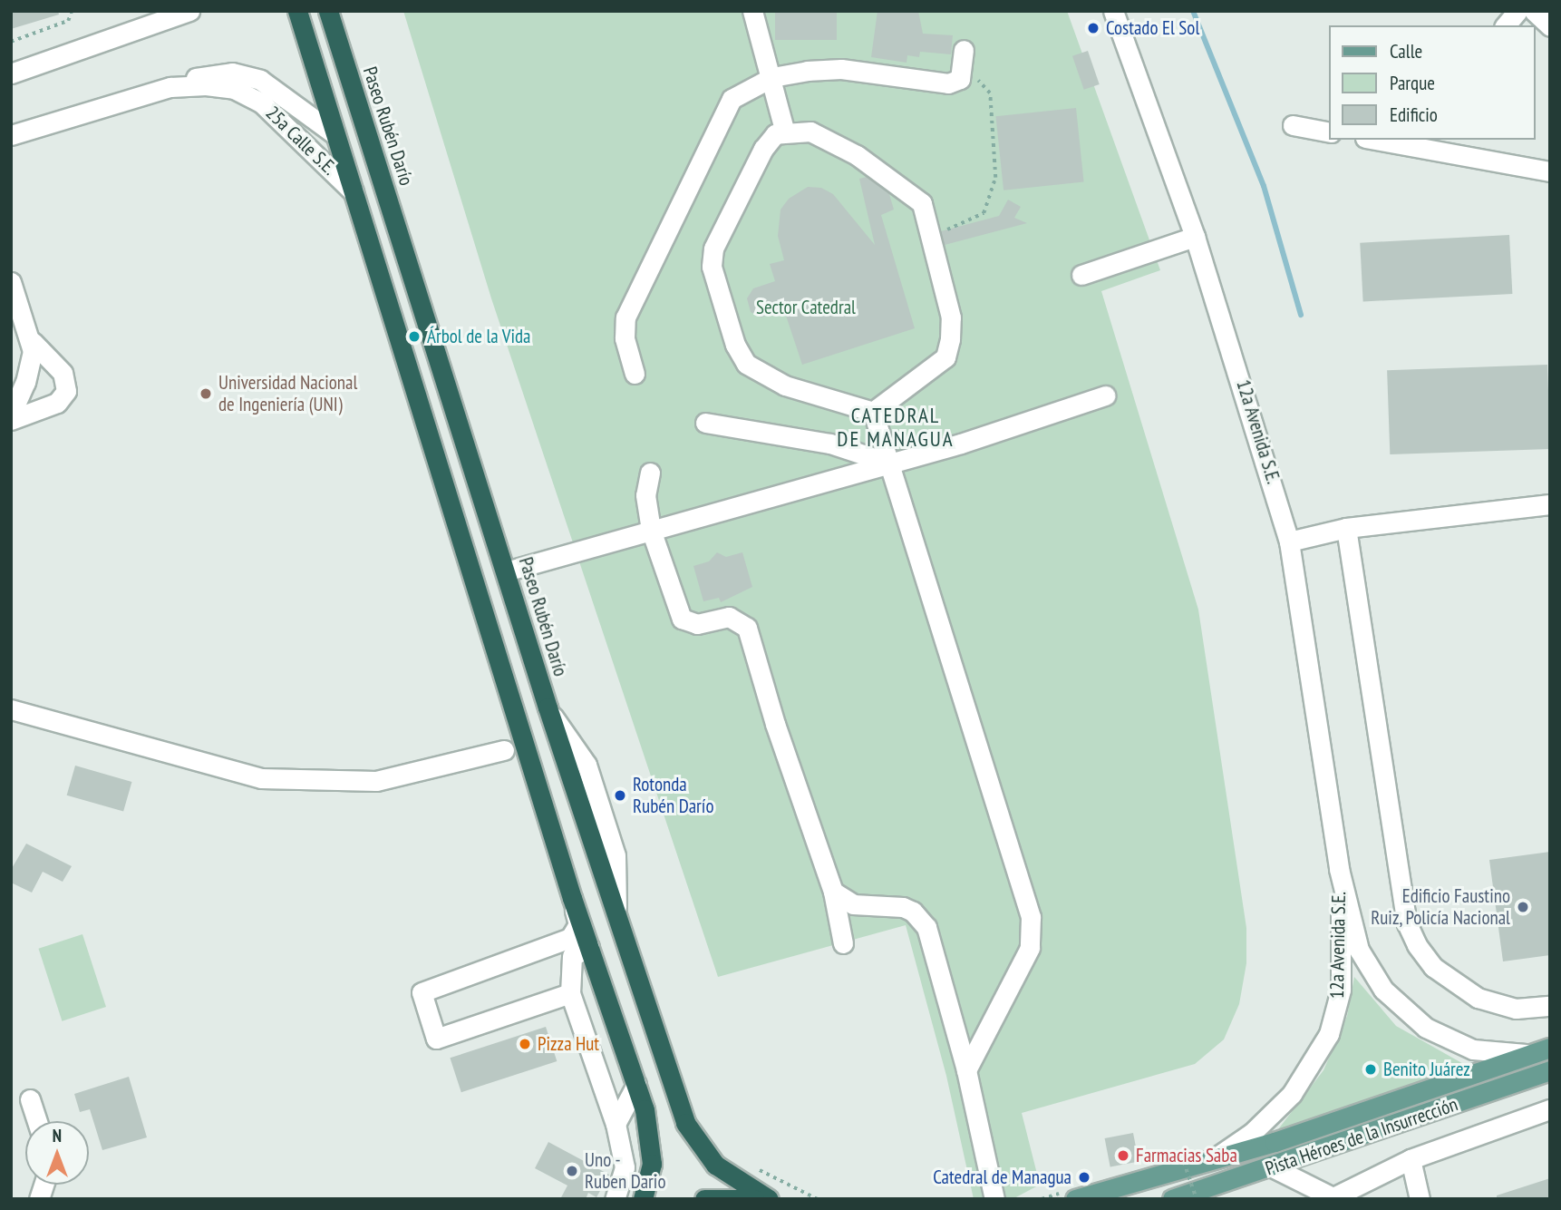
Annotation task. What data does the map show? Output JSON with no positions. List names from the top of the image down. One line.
{"streets":{"highway":["Paseo Rubén Darío"],"main road":["Pista Héroes de la Insurrección"],"street":["25a Calle S.E.","12a Avenida S.E."]},"crossings":[["12a Avenida S.E.","Pista Héroes de la Insurrección"]],"districts":["CATEDRAL DE MANAGUA"],"parks":["Sector Catedral"],"places":["Costado El Sol","Árbol de la Vida","Universidad Nacional de Ingeniería (UNI)","Rotonda Rubén Darío","Edificio Faustino Ruiz, Policía Nacional","Pizza Hut","Benito Juárez","Farmacias Saba","Uno - Ruben Dario","Catedral de Managua"],"legend":["Calle","Parque","Edificio"],"north":"top"}
